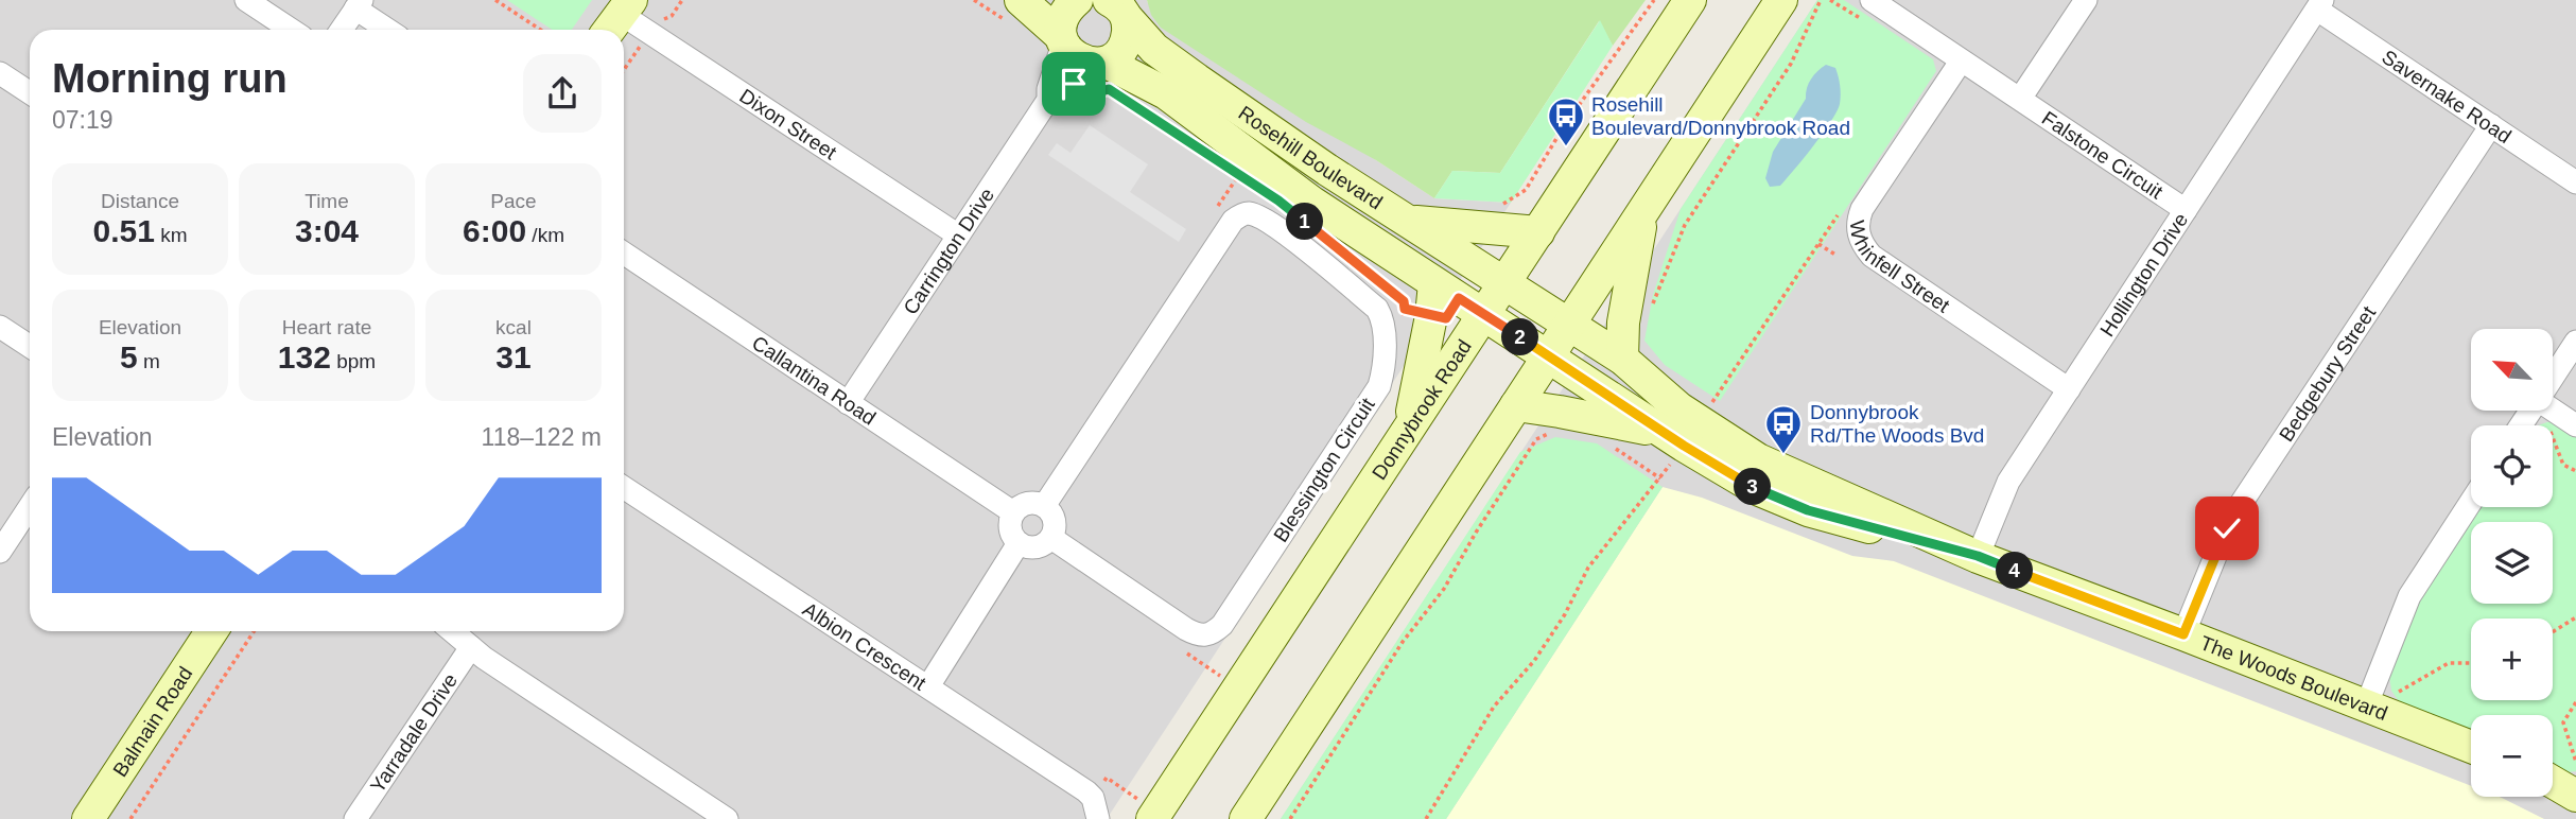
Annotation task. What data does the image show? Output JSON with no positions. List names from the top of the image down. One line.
{"streets":{"street":["Savernake Road","Dixon Street","Falstone Circuit","Rosehill Boulevard","Carrington Drive","Whinfell Street","Hollington Drive","Bedgebury Street","Callantina Road","Donnybrook Road","Blessington Circuit","Albion Crescent","The Woods Boulevard","Balmain Road","Yarradale Drive"]},"crossings":[["Savernake Road","Hollington Drive"],["Savernake Road","Bedgebury Street"],["Dixon Street","Carrington Drive"],["Falstone Circuit","Whinfell Street"],["Falstone Circuit","Hollington Drive"],["Rosehill Boulevard","Carrington Drive"],["Rosehill Boulevard","Donnybrook Road"],["Rosehill Boulevard","The Woods Boulevard"],["Carrington Drive","Callantina Road"],["Whinfell Street","Hollington Drive"],["Hollington Drive","The Woods Boulevard"],["Bedgebury Street","The Woods Boulevard"],["Callantina Road","Blessington Circuit"]],"places":{"bus stop":["Rosehill Boulevard/Donnybrook Road","Donnybrook Rd/The Woods Bvd"]},"north":"top left","page":{"heading":["Morning run","07:19"],"stats":[["Distance","0.51 km"],["Time","3:04"],["Pace","6:00 /km"],["Elevation","5 m"],["Heart rate","132 bpm"],["kcal","31"]],"pins":["1","2","3","4"],"map_buttons":["+","−"],"chart":["Elevation","118–122 m"]}}
